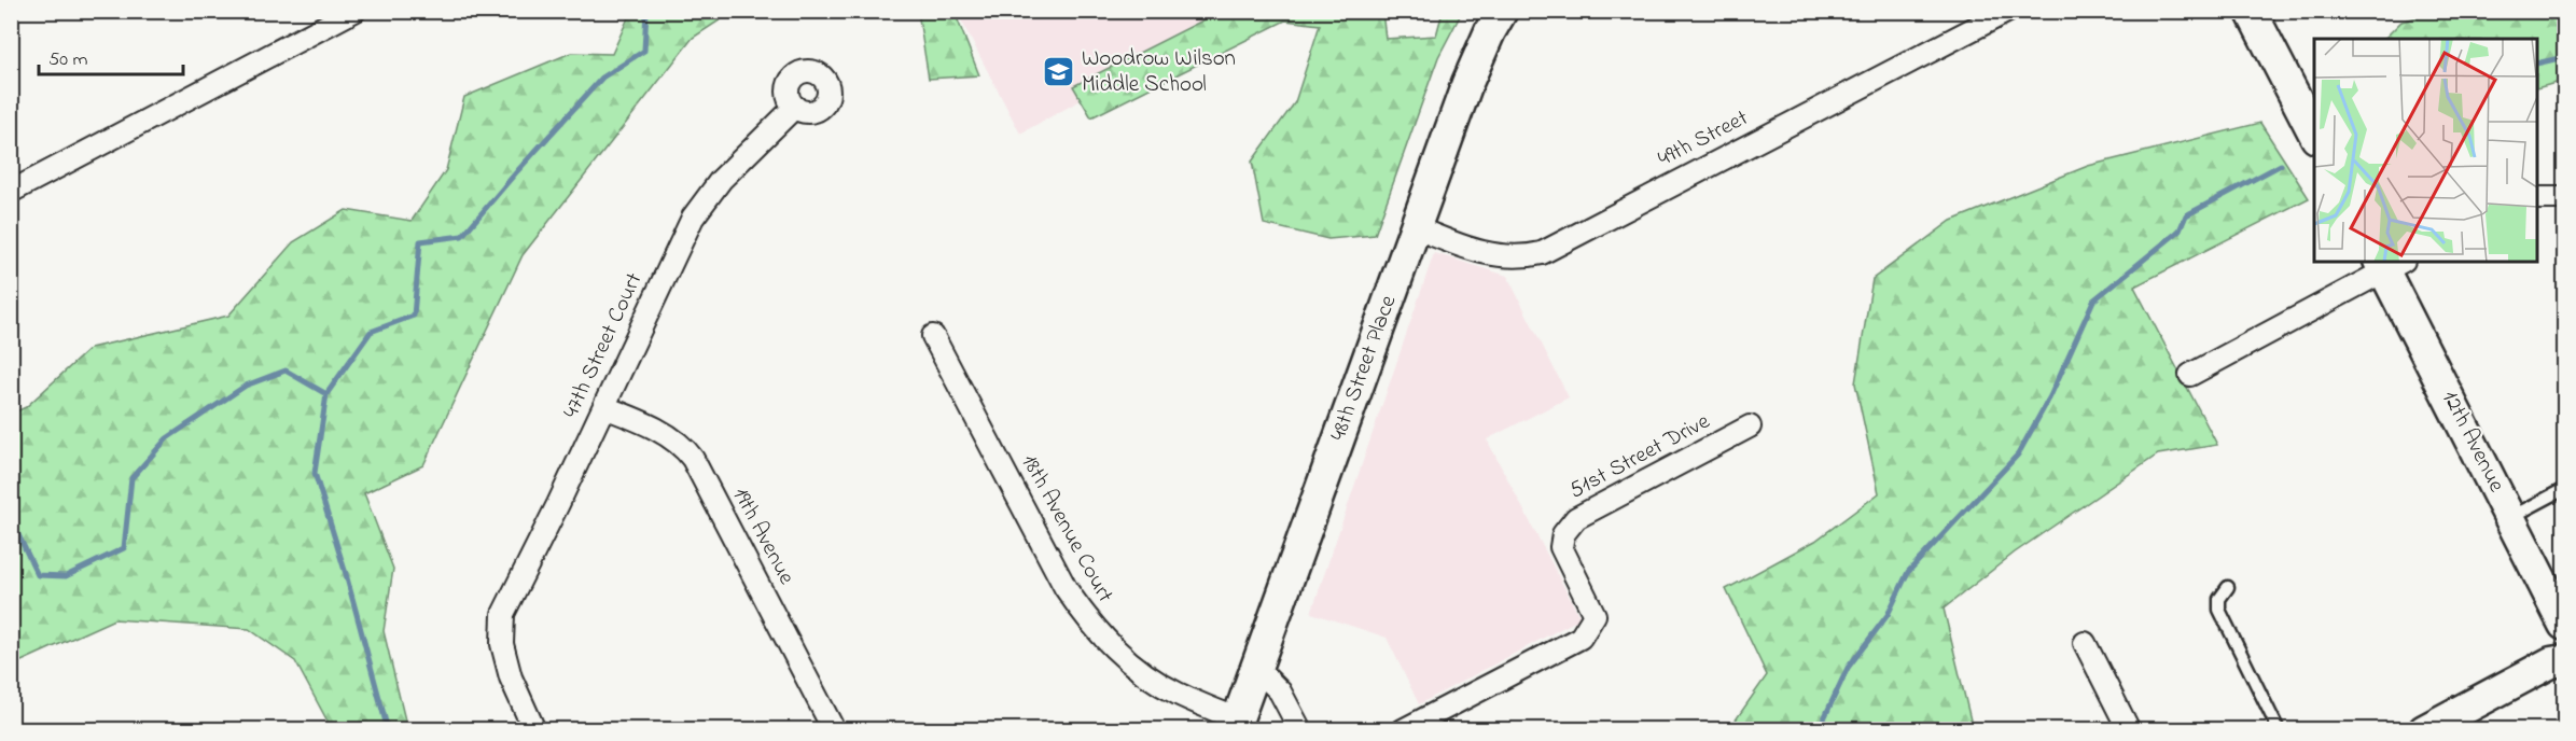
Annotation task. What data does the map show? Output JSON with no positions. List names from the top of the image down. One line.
{"streets":{"street":["49th Street","47th Street Court","48th Street Place","12th Avenue","51st Street Drive","18th Avenue Court","19th Avenue"]},"crossings":[["49th Street","48th Street Place"],["47th Street Court","19th Avenue"],["48th Street Place","18th Avenue Court"]],"places":{"school or university":["Woodrow Wilson Middle School"]},"scale_bar":"50 m"}
